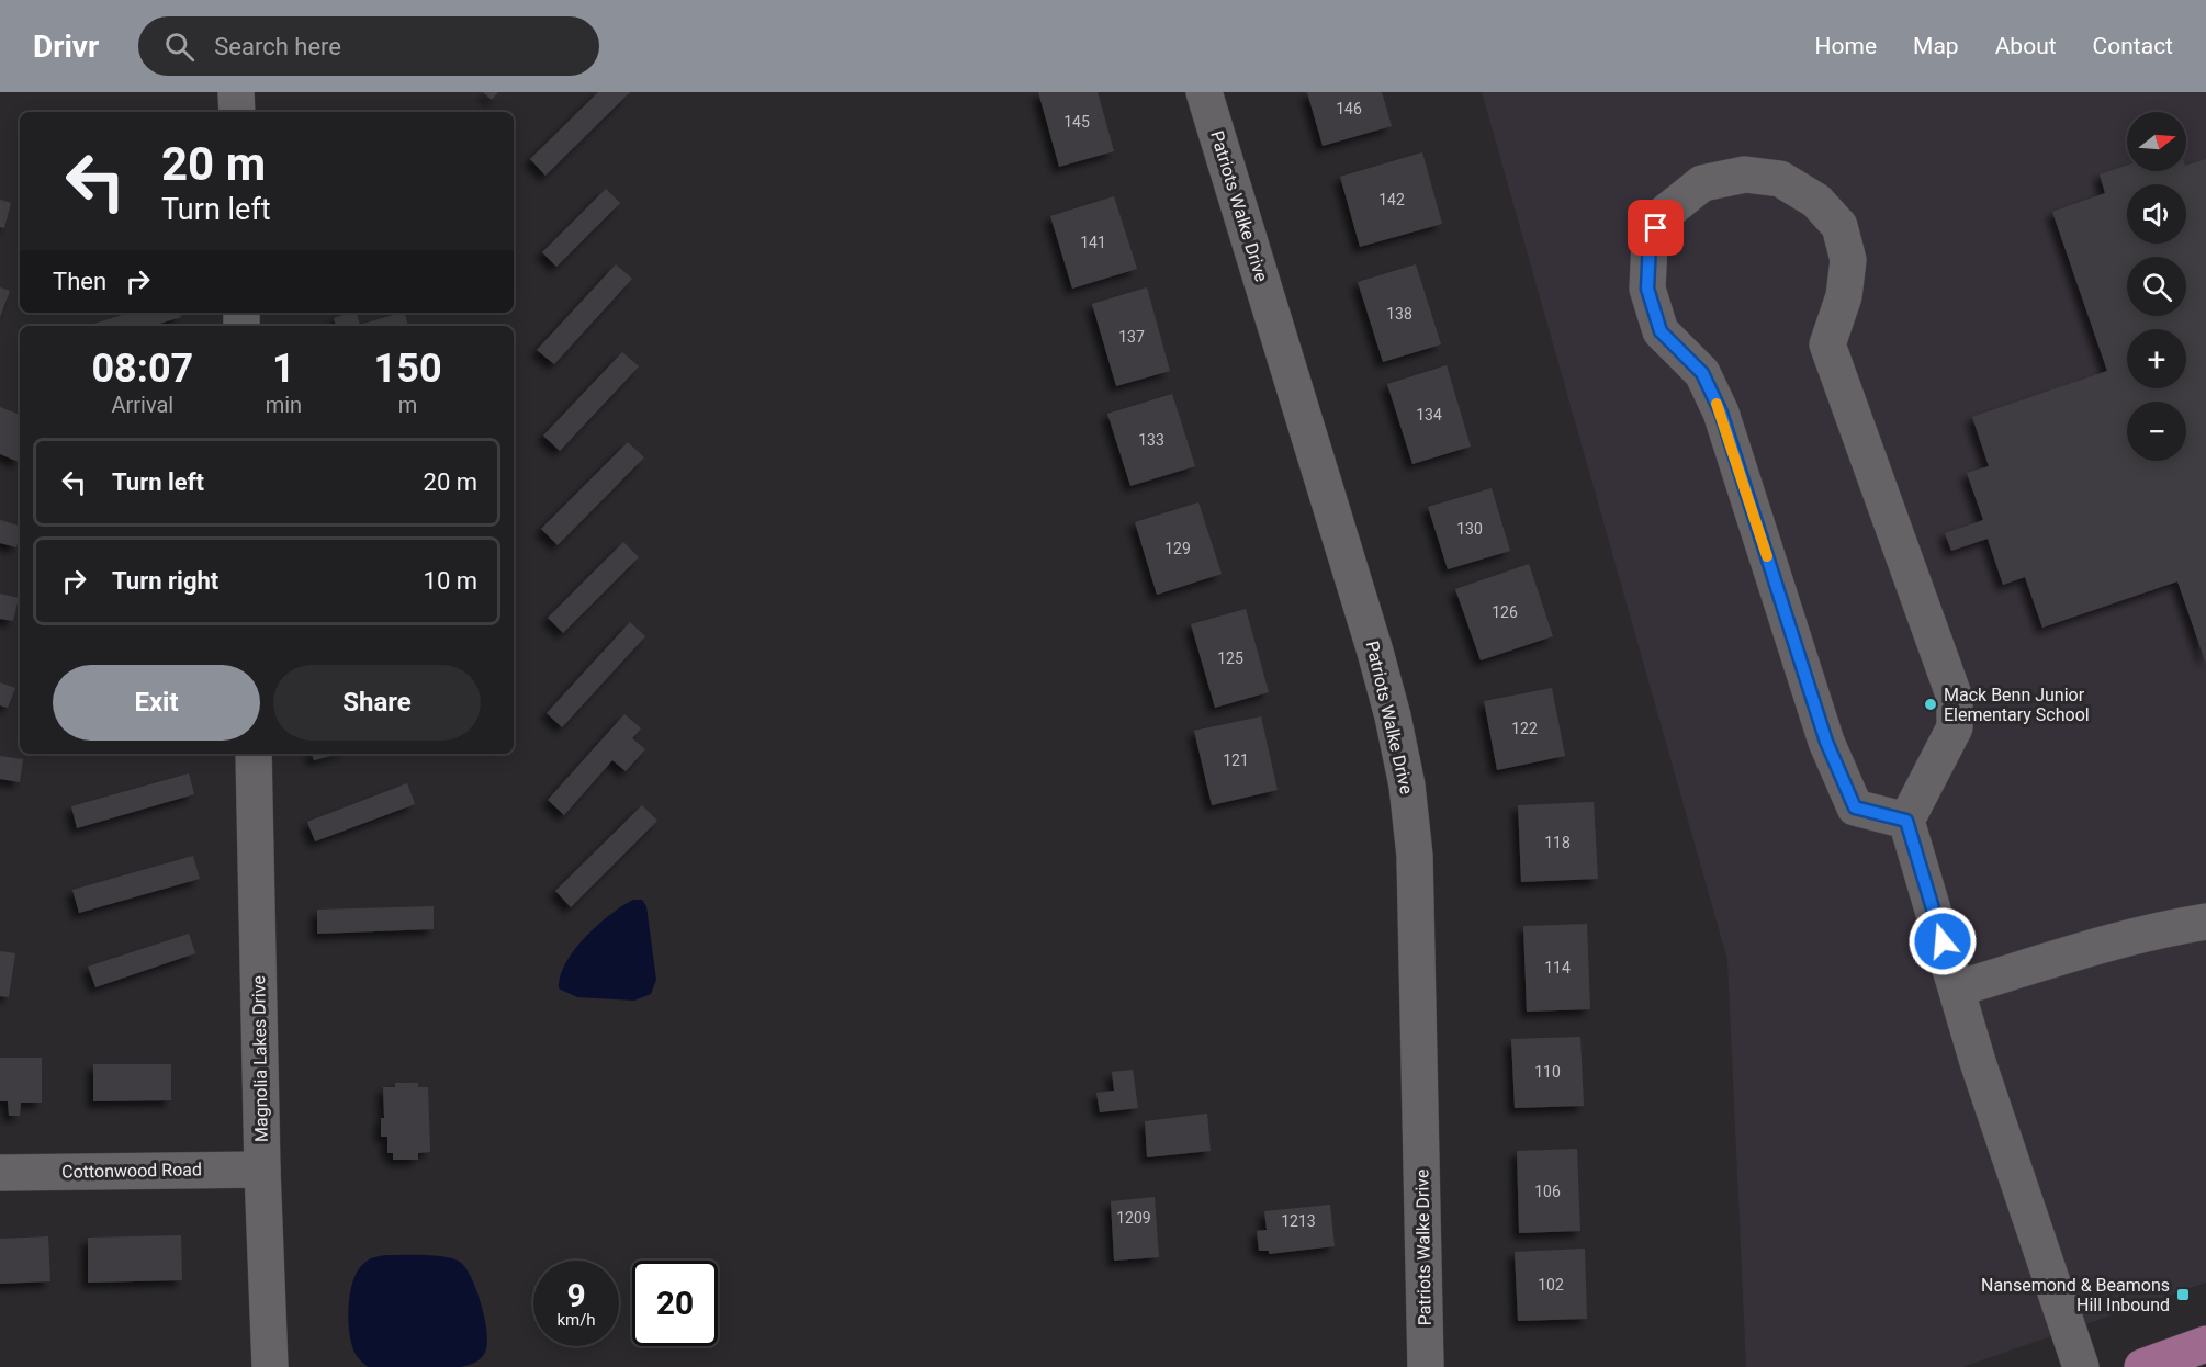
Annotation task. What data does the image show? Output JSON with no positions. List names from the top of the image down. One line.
{"streets":{"street":["Patriots Walke Drive","Magnolia Lakes Drive","Cottonwood Road"]},"crossings":[["Magnolia Lakes Drive","Cottonwood Road"]],"places":{"other":["Mack Benn Junior Elementary School"],"transit":["Nansemond & Beamons Hill Inbound"]},"house_numbers":["146","145","142","141","138","137","134","133","130","129","126","125","122","121","118","114","110","106","1209","1213","102"],"north":"right","page":{"header":"Drivr","search":"Search here","nav":["Home","Map","About","Contact"],"map_buttons":["+","−"],"turn":["20 m","Turn left"],"then":"Then","eta":["08:07","Arrival","1","min","150","m"],"list":[{"name":"Turn left","value":"20 m"},{"name":"Turn right","value":"10 m"}],"buttons":["Exit","Share"],"speed":"9 km/h","limit":"20"}}
